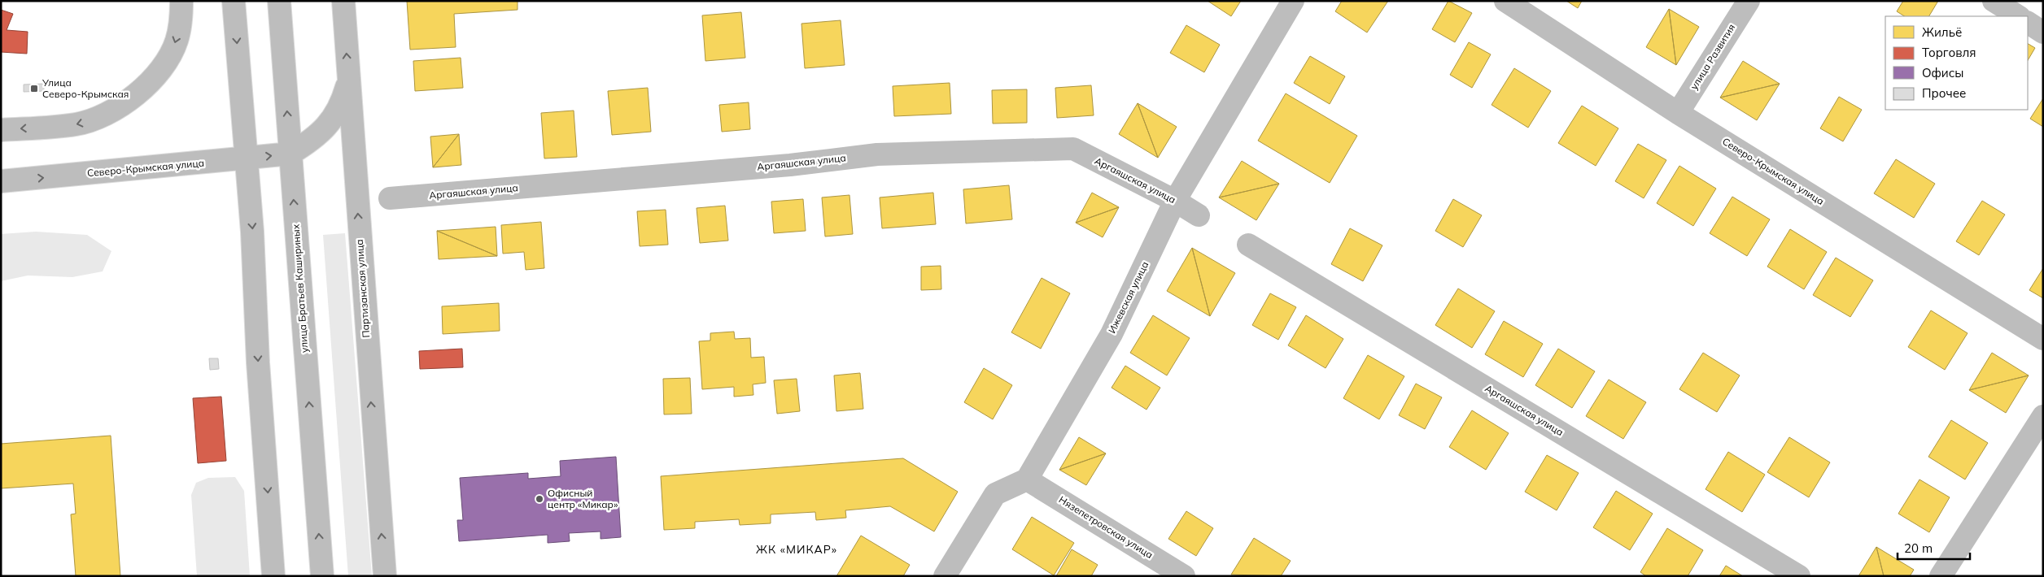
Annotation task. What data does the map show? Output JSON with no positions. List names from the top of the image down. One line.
{"streets":{"street":["улица Развития","Аргаяшская улица","Северо-Крымская улица","улица Братьев Кашириных","Партизанская улица","Ижевская улица","Нязепетровская улица"]},"crossings":[["улица Развития","Северо-Крымская улица"],["Аргаяшская улица","Ижевская улица"],["Северо-Крымская улица","улица Братьев Кашириных"],["Ижевская улица","Нязепетровская улица"]],"districts":["ЖК «МИКАР»"],"places":{"transit":["Улица Северо-Крымская"],"other":["Офисный центр «Микар»"]},"legend":["Жильё","Торговля","Офисы","Прочее"],"scale_bar":"20 m"}
